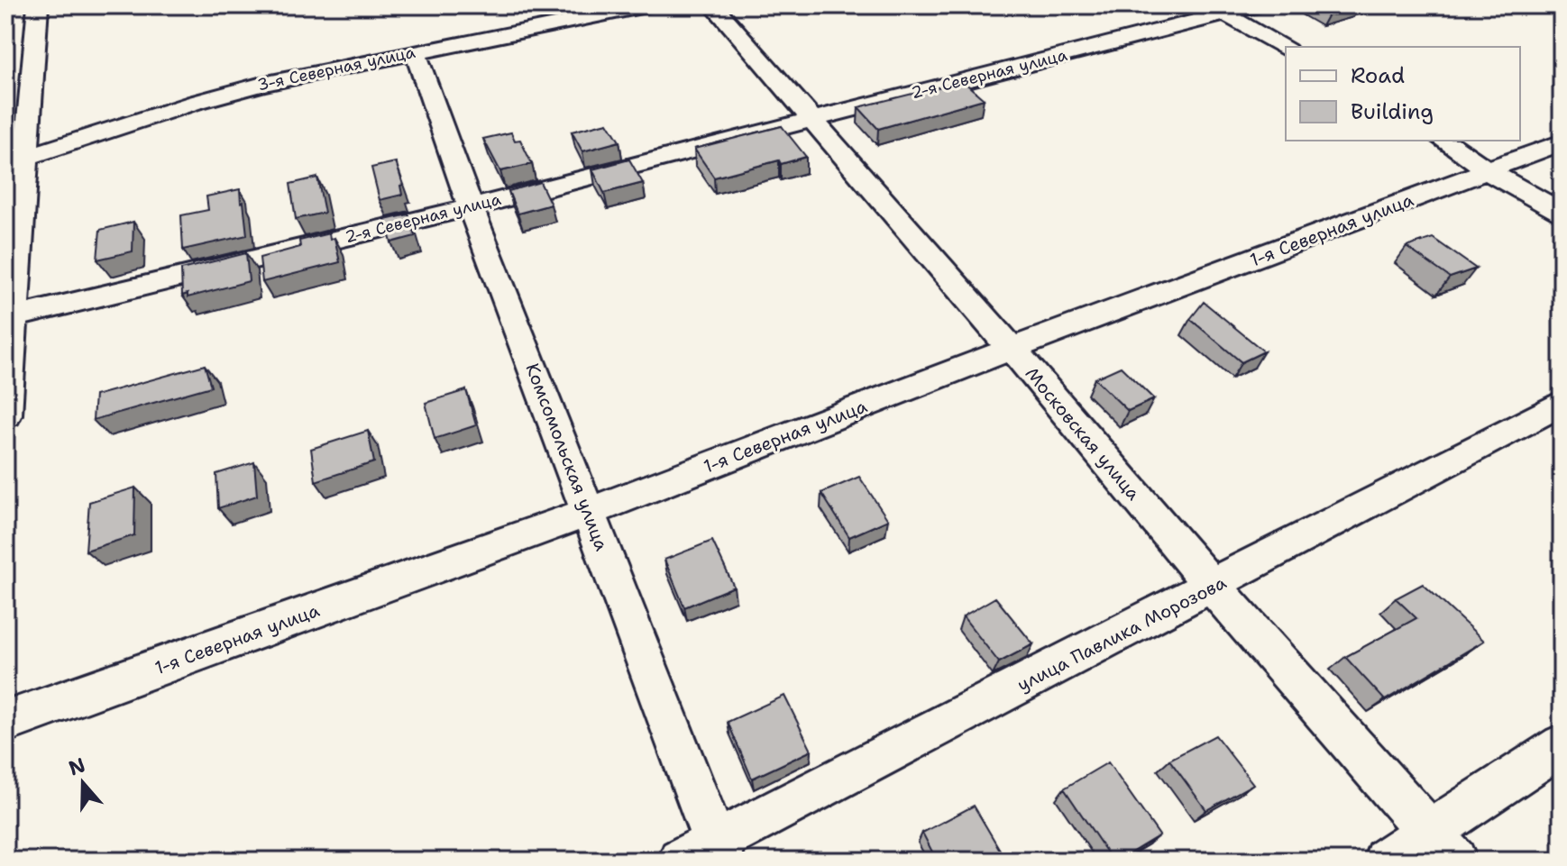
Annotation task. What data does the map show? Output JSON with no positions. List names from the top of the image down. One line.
{"streets":{"street":["3-я Северная улица","2-я Северная улица","1-я Северная улица","Московская улица","Комсомольская улица","улица Павлика Морозова"]},"crossings":[["3-я Северная улица","Комсомольская улица"],["2-я Северная улица","Московская улица"],["2-я Северная улица","Комсомольская улица"],["1-я Северная улица","Московская улица"],["1-я Северная улица","Комсомольская улица"],["Московская улица","улица Павлика Морозова"],["Комсомольская улица","улица Павлика Морозова"]],"legend":["Road","Building"],"north":"top"}
